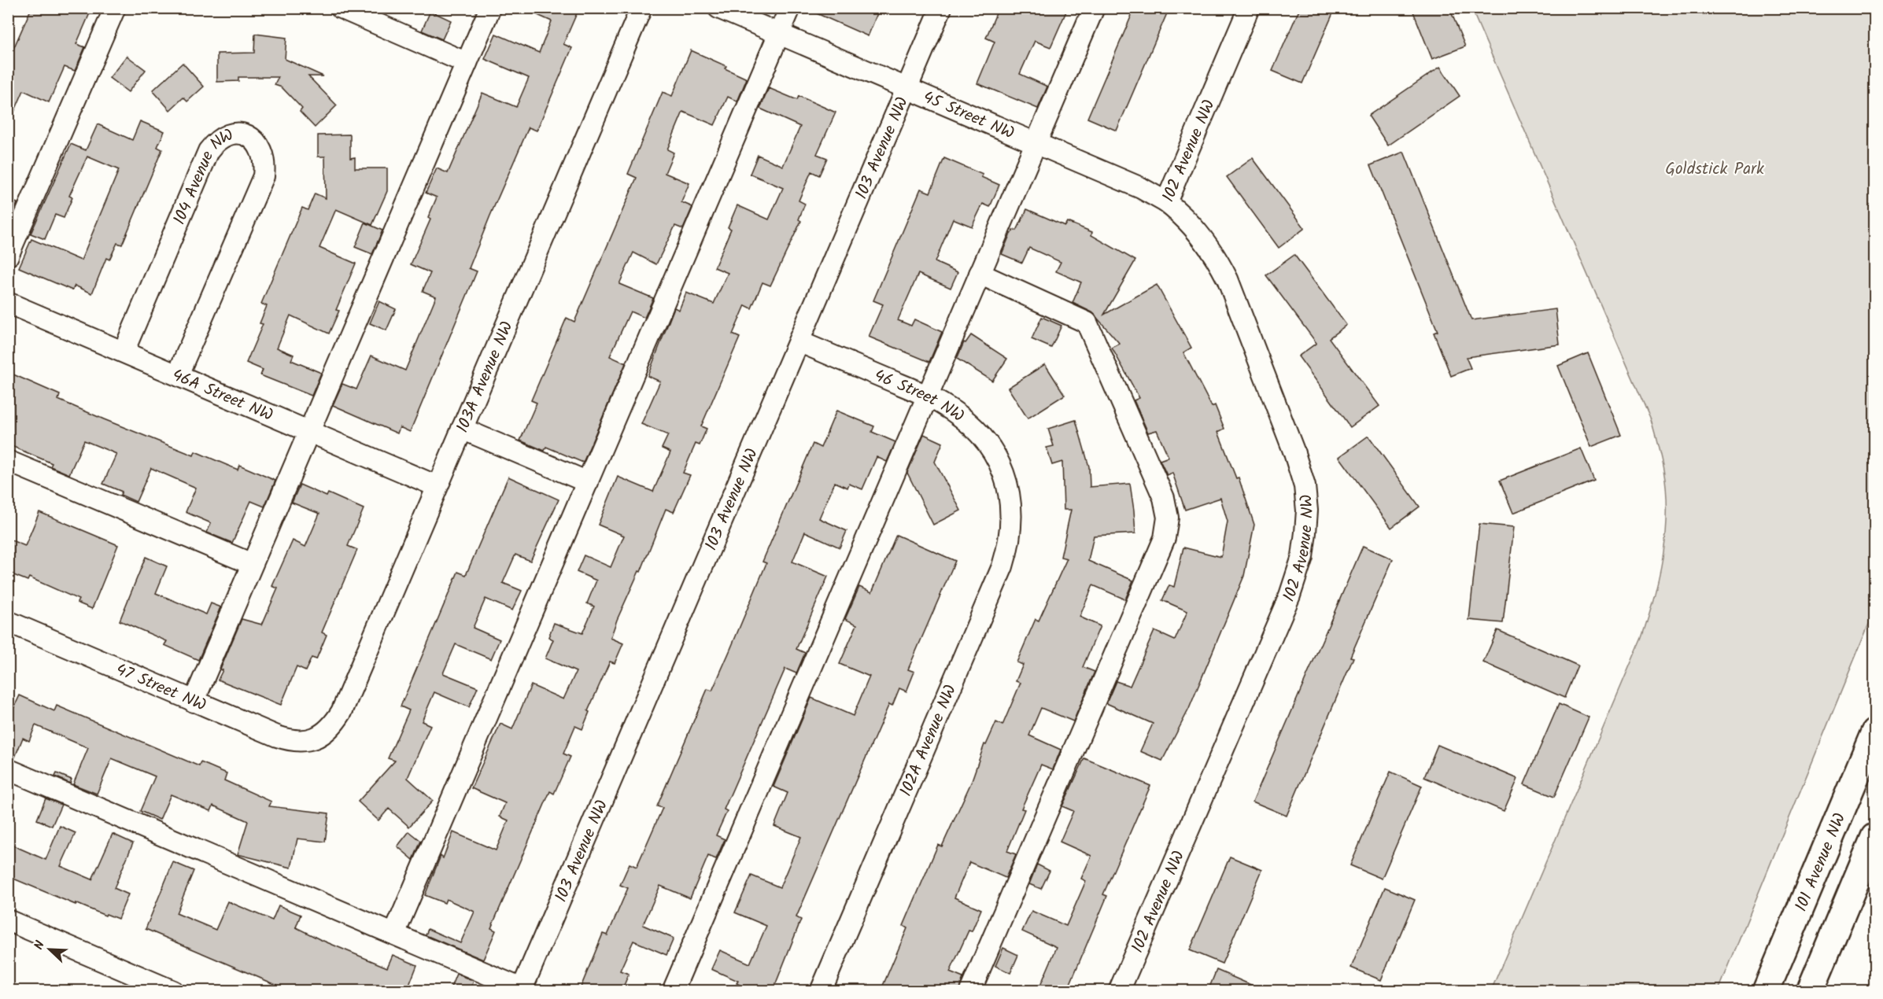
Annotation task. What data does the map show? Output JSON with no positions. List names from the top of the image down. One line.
{"streets":{"main road":["101 Avenue NW"],"street":["45 Street NW","103 Avenue NW","102 Avenue NW","104 Avenue NW","103A Avenue NW","46A Street NW","46 Street NW","47 Street NW","102A Avenue NW"]},"crossings":[["45 Street NW","103 Avenue NW"],["45 Street NW","102 Avenue NW"],["103 Avenue NW","46 Street NW"],["104 Avenue NW","46A Street NW"],["103A Avenue NW","46A Street NW"],["103A Avenue NW","47 Street NW"],["46 Street NW","102A Avenue NW"]],"parks":["Goldstick Park"],"north":"top left"}
